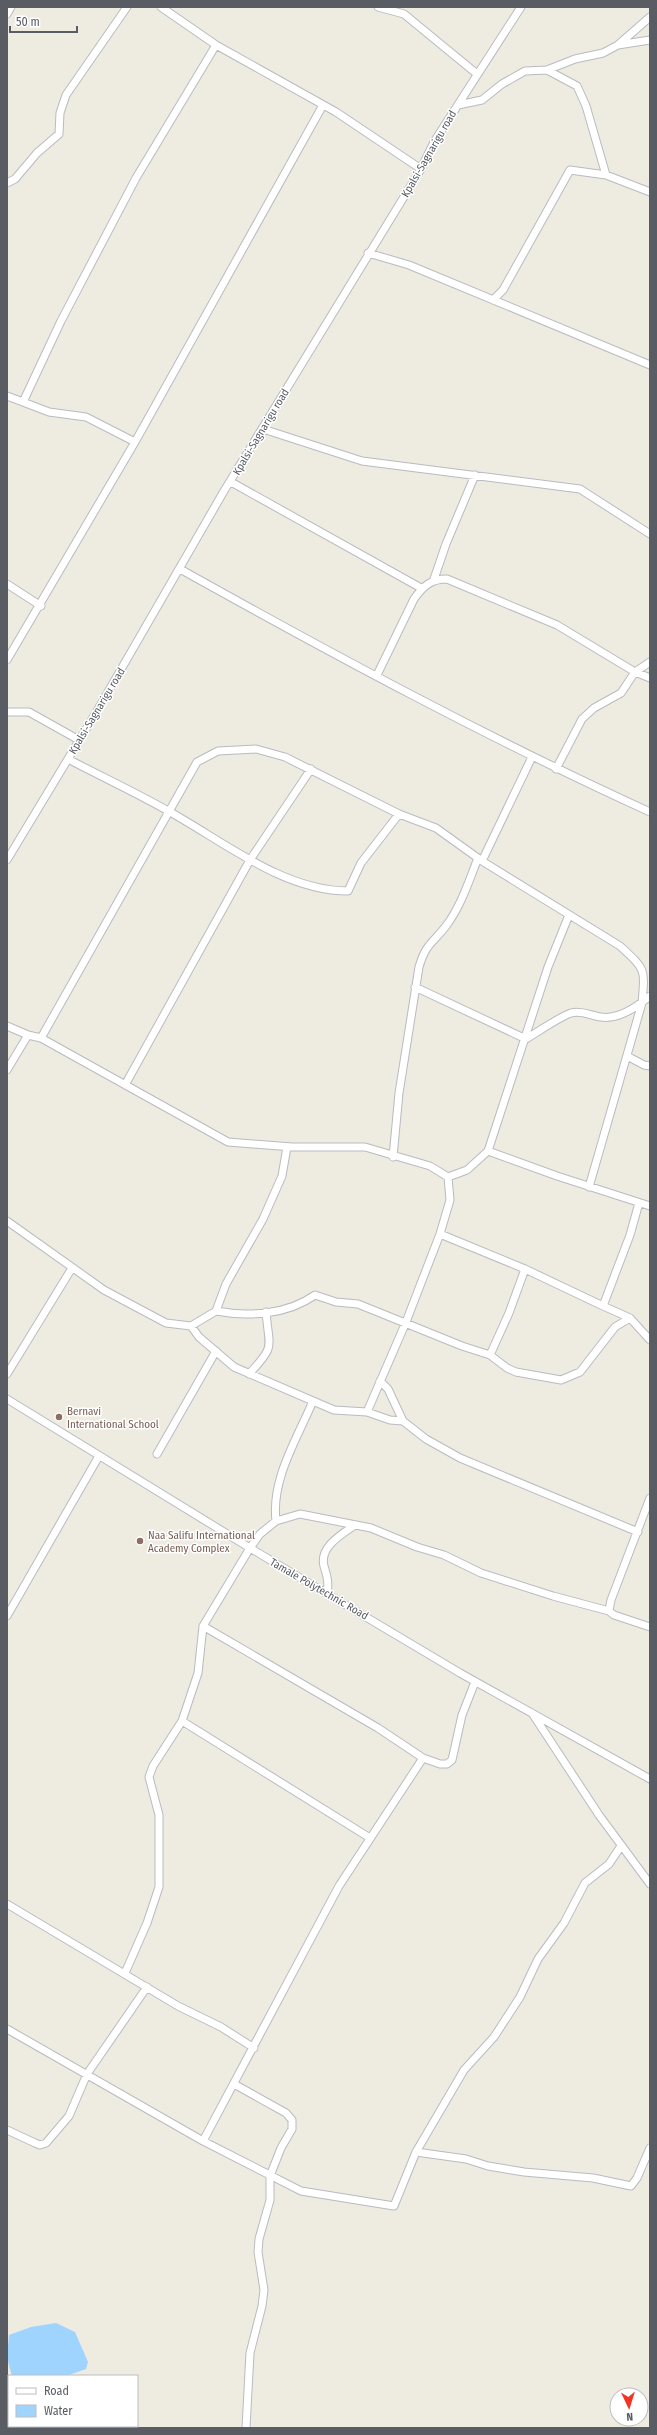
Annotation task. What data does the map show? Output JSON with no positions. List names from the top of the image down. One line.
{"streets":{"street":["Kpalsi-Sagnarigu road","Tamale Polytechnic Road"]},"places":["Bernavi International School","Naa Salifu International Academy Complex"],"legend":["Road","Water"],"scale_bar":"50 m","north":"bottom"}
